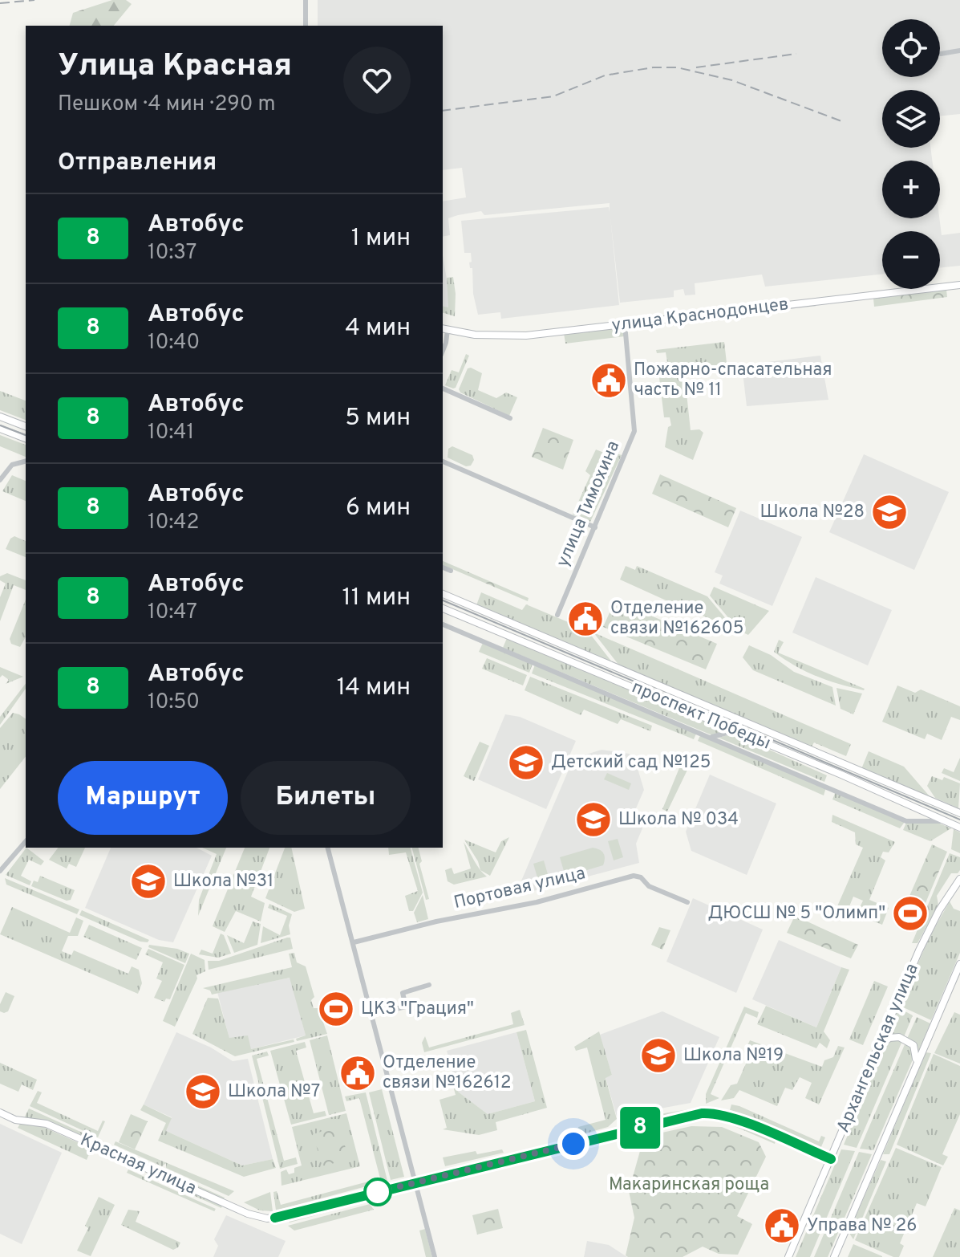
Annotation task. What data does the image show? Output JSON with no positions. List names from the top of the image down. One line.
{"streets":{"main road":["улица Краснодонцев","проспект Победы","Архангельская улица","Красная улица"],"street":["улица Тимохина","Портовая улица"]},"crossings":[["улица Краснодонцев","улица Тимохина"]],"parks":["Макаринская роща"],"places":{"public building":["Пожарно-спасательная часть № 11","Отделение связи №162605","Отделение связи №162612","Управа № 26"],"school or university":["Школа №28","Детский сад №125","Школа № 034","Школа №31","Школа №19","Школа №7"],"sports":["ДЮСШ № 5 \"Олимп\"","ЦКЗ \"Грация\""]},"lines":["bus line 8"],"page":{"on_map":"8","map_buttons":["+","−"],"heading":[["Улица Красная","Пешком · 4 мин · 290 m"],"Отправления"],"list":[{"mark":"8","name":"Автобус","note":"10:37","value":"1 мин"},{"mark":"8","name":"Автобус","note":"10:40","value":"4 мин"},{"mark":"8","name":"Автобус","note":"10:41","value":"5 мин"},{"mark":"8","name":"Автобус","note":"10:42","value":"6 мин"},{"mark":"8","name":"Автобус","note":"10:47","value":"11 мин"},{"mark":"8","name":"Автобус","note":"10:50","value":"14 мин"}],"buttons":["Маршрут","Билеты"]}}
